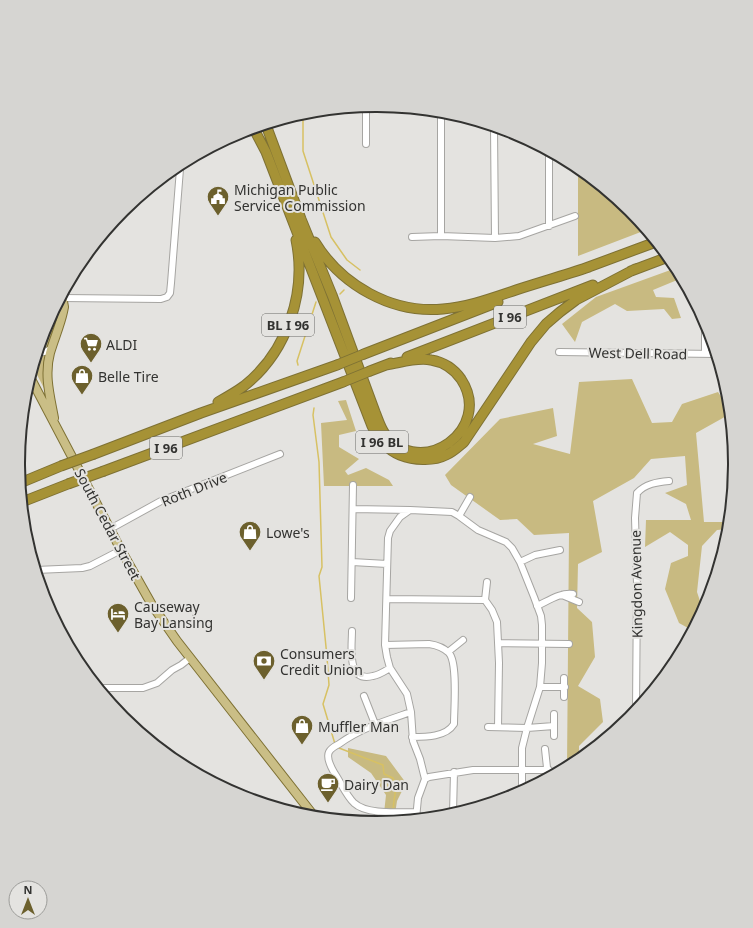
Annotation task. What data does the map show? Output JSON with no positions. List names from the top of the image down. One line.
{"streets":{"highway":["I 96","BL I 96","I 96 BL"],"main road":["South Cedar Street"],"street":["West Dell Road","Roth Drive","Kingdon Avenue"]},"crossings":[["I 96","BL I 96"],["I 96","I 96 BL"],["BL I 96","I 96 BL"],["Roth Drive","South Cedar Street"]],"places":{"public building":["Michigan Public Service Commission"],"supermarket":["ALDI"],"shop":["Belle Tire","Lowe's","Muffler Man"],"hotel":["Causeway Bay Lansing"],"bank":["Consumers Credit Union"],"cafe":["Dairy Dan"]},"north":"top"}
